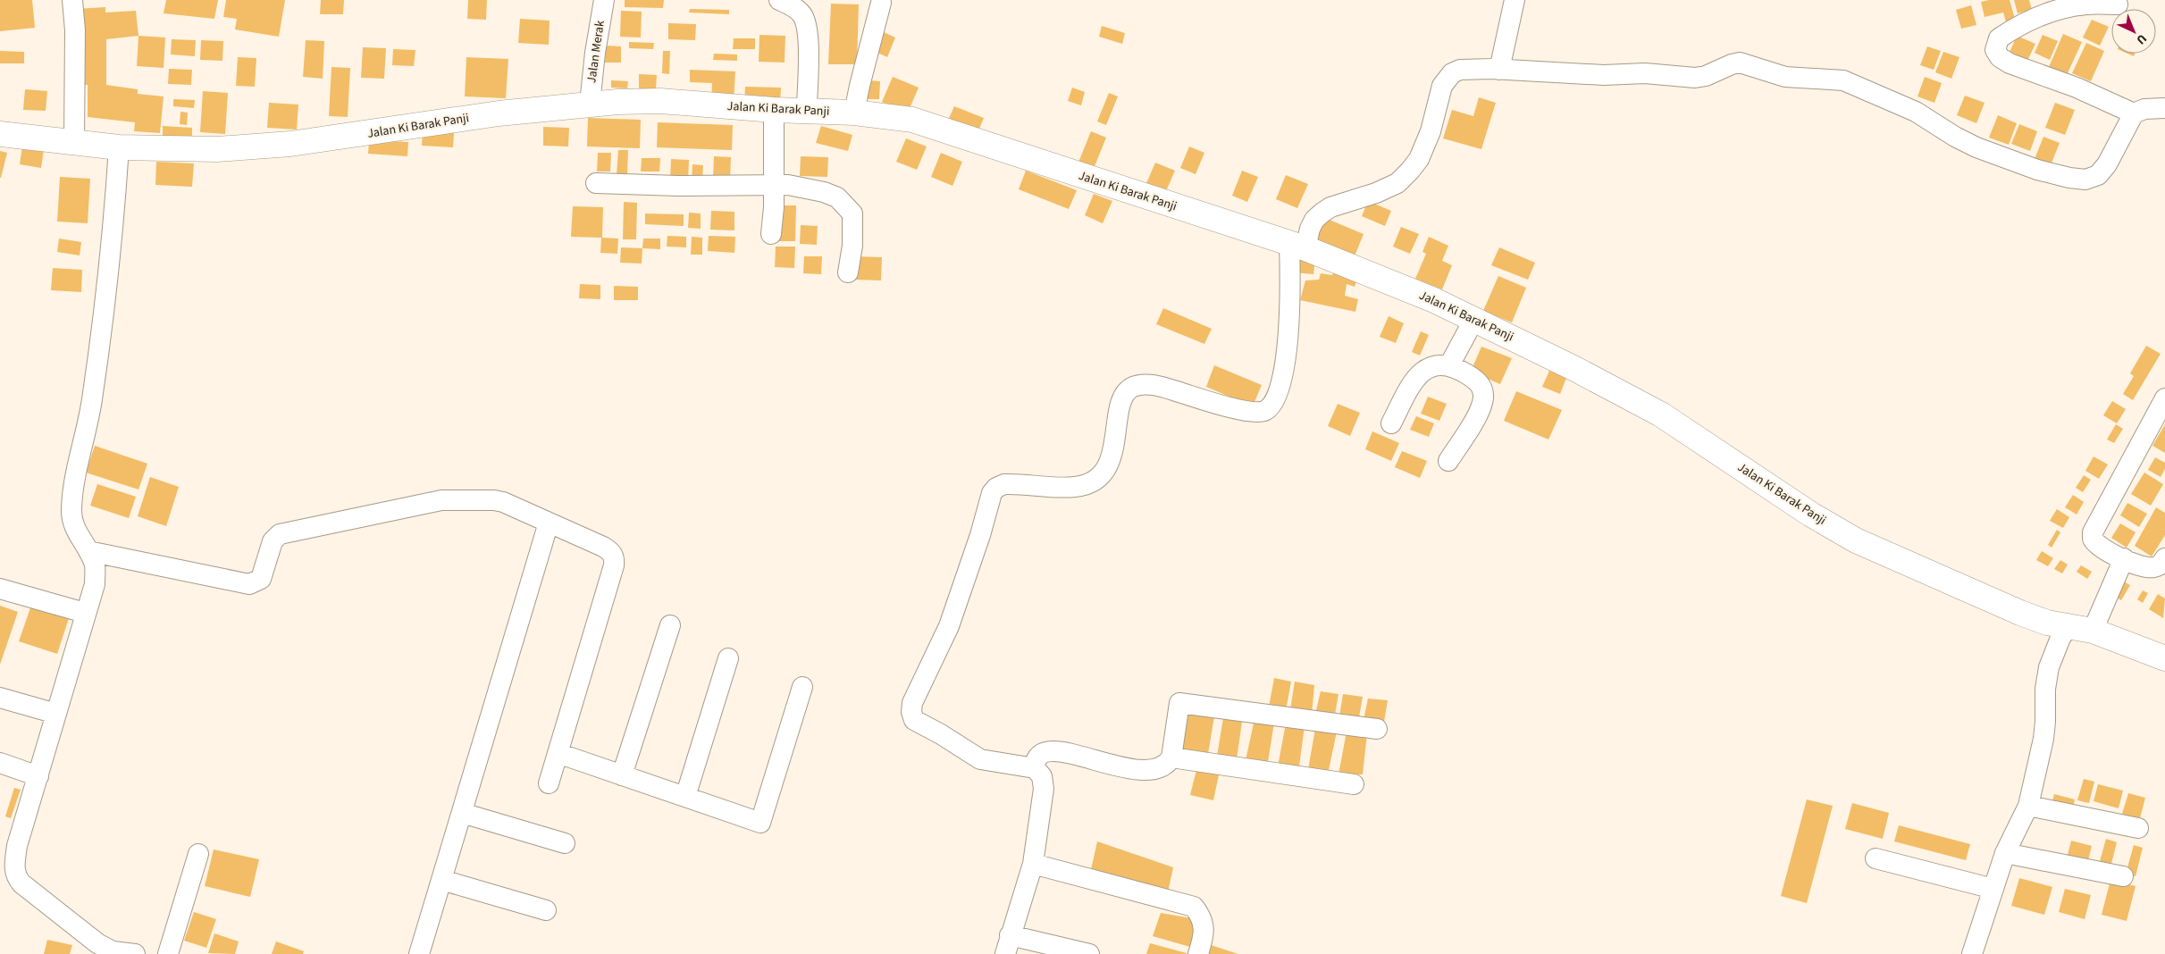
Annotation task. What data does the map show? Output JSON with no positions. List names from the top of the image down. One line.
{"streets":{"street":["Jalan Merak","Jalan Ki Barak Panji"]},"crossings":[["Jalan Merak","Jalan Ki Barak Panji"]],"north":"bottom right"}
